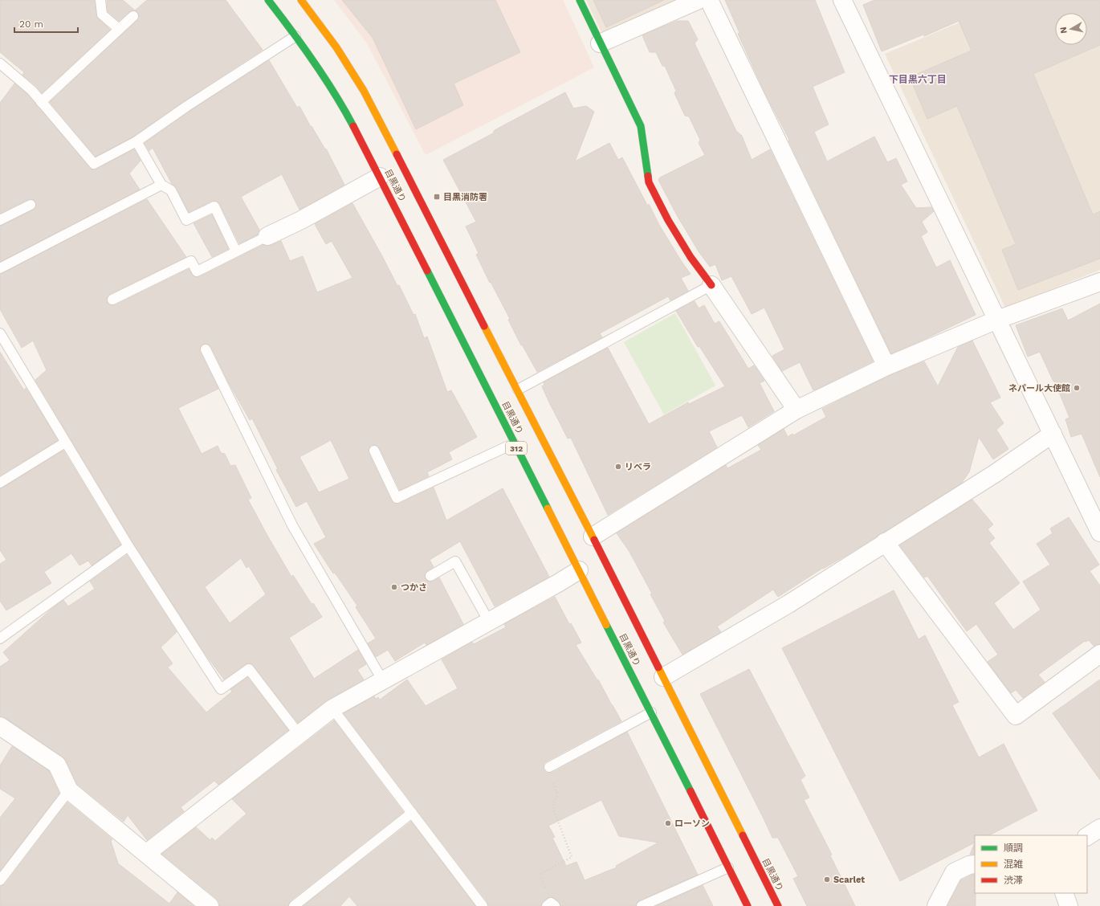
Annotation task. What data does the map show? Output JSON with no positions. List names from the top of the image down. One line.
{"streets":{"main road":["目黒通り","312"]},"districts":["下目黒六丁目"],"places":{"transit":["目黒消防署"],"other":["ネパール大使館","リベラ","つかさ","ローソン","Scarlet"]},"legend":["順調","混雑","渋滞"],"scale_bar":"20 m","north":"left"}
